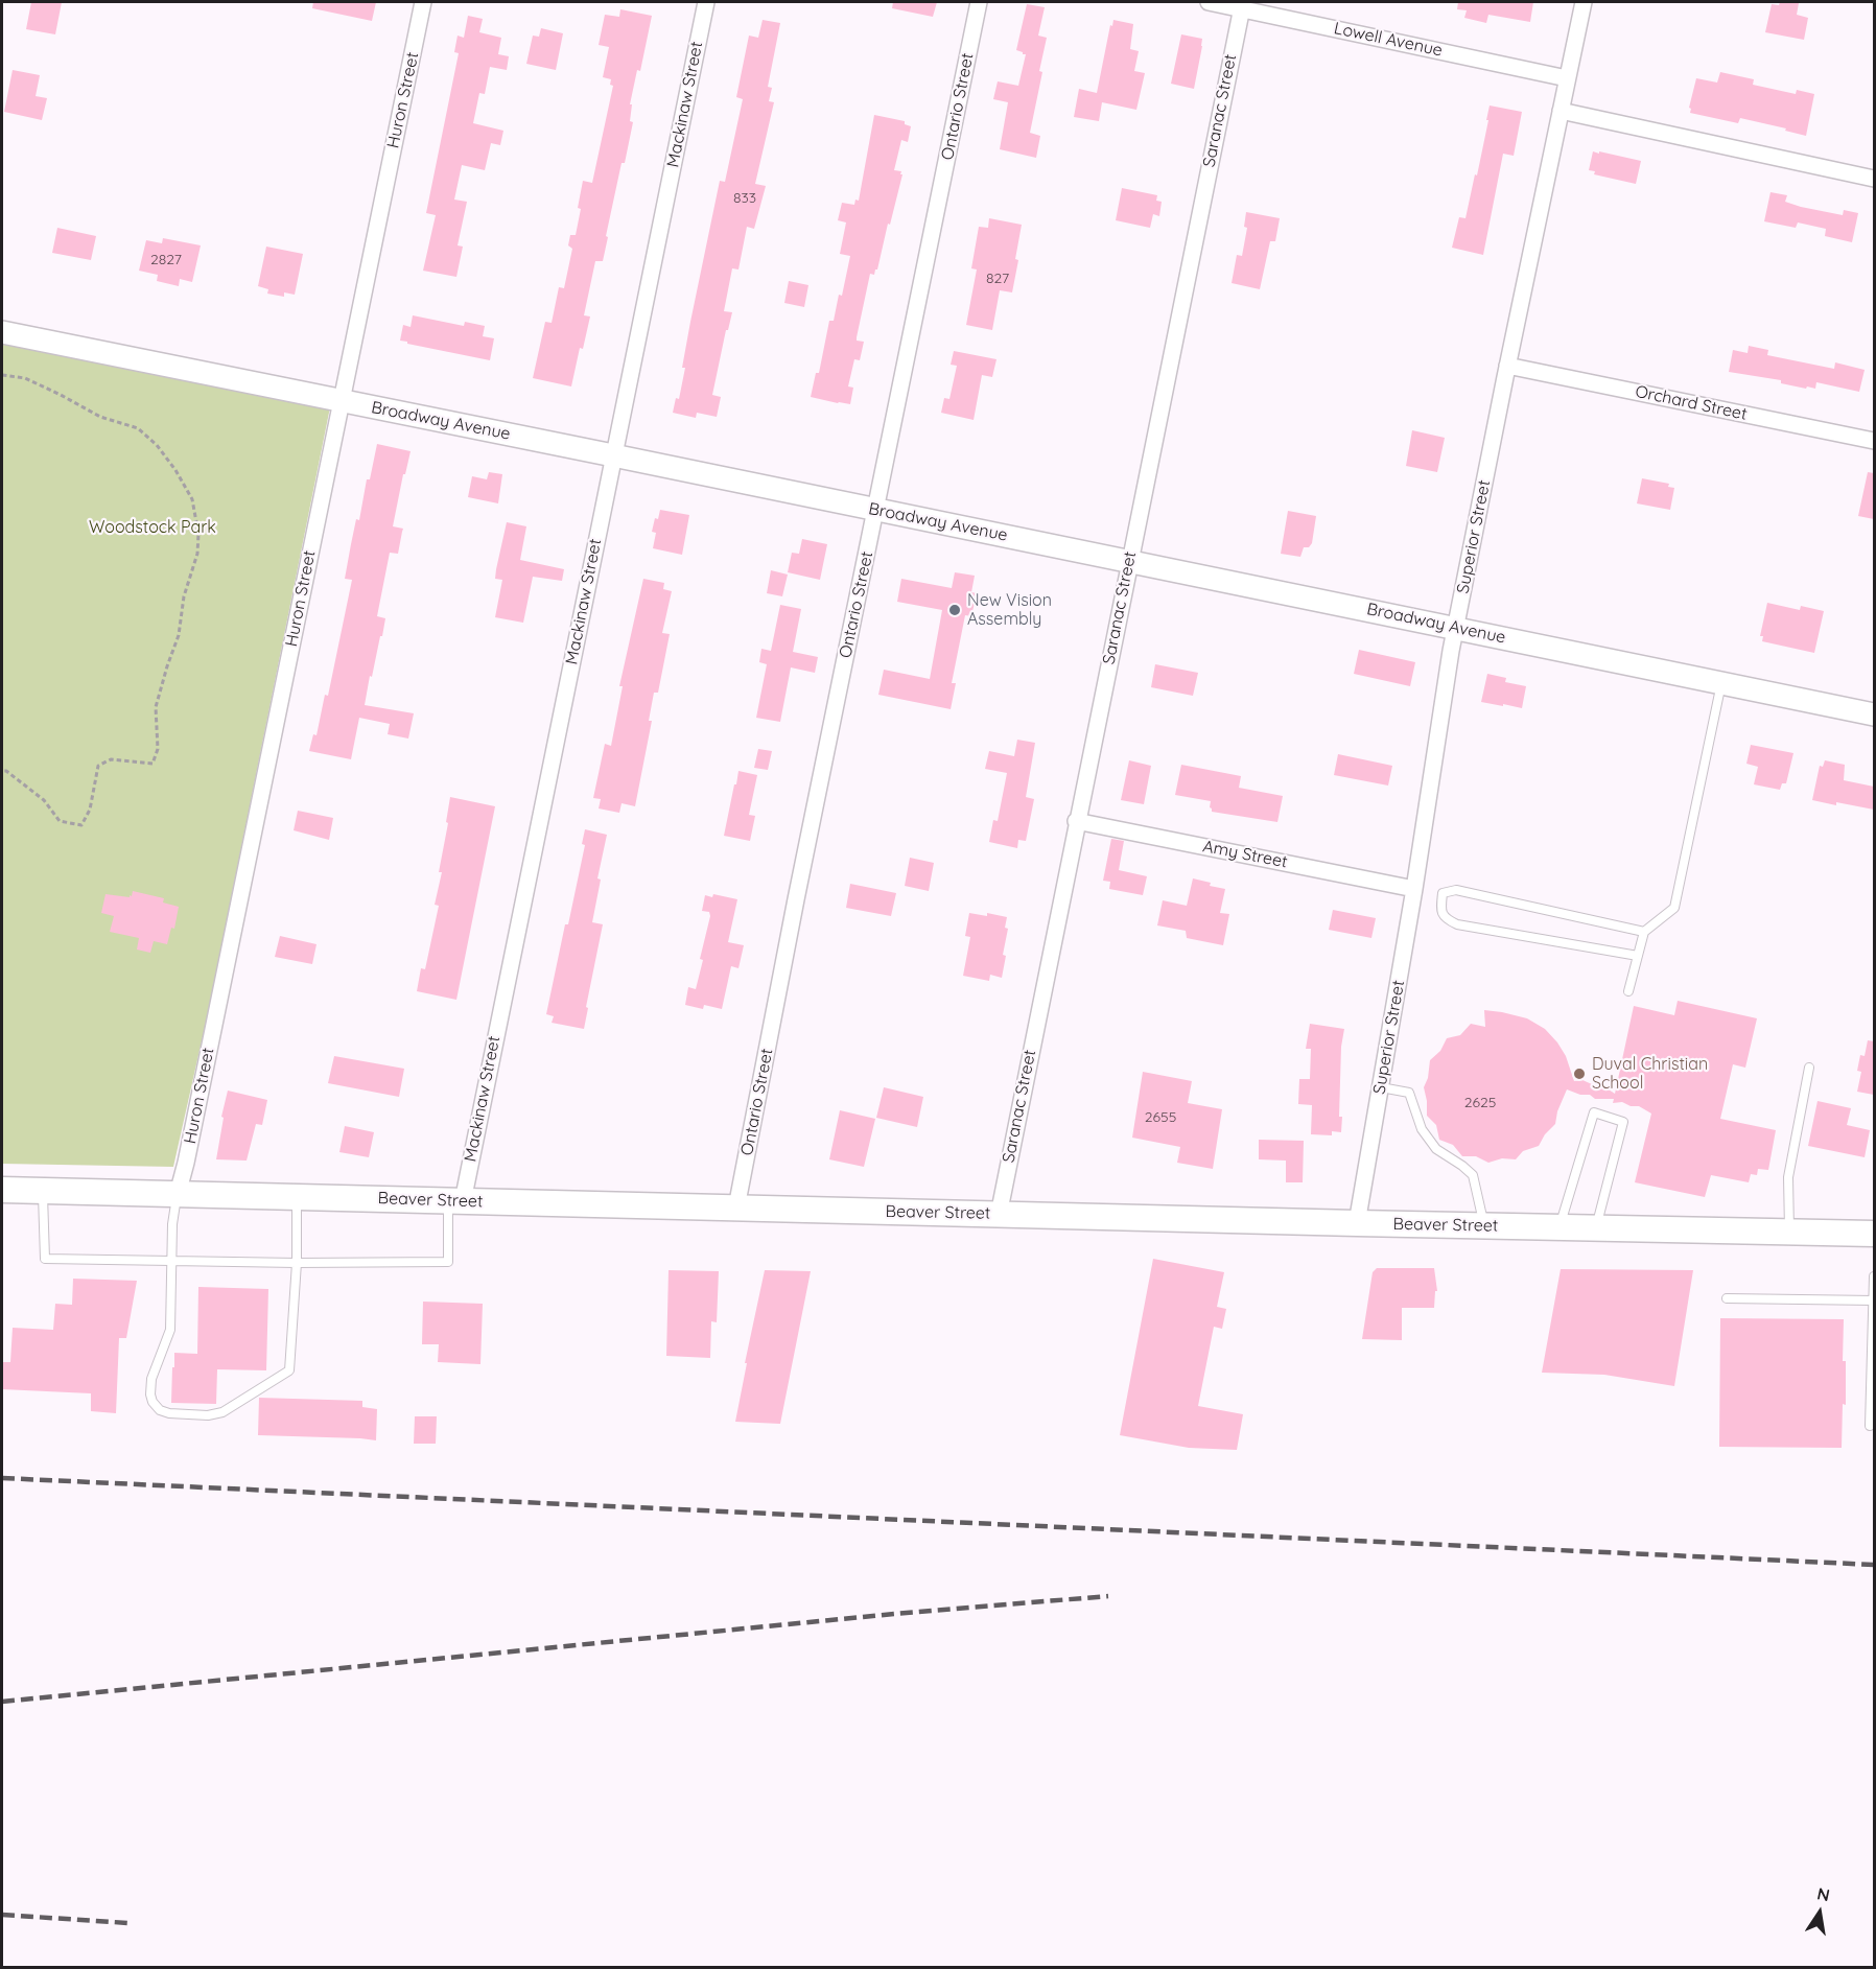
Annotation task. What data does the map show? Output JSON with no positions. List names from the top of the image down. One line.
{"streets":{"main road":["Beaver Street"],"street":["Lowell Avenue","Huron Street","Mackinaw Street","Ontario Street","Saranac Street","Orchard Street","Broadway Avenue","Superior Street","Amy Street"]},"crossings":[["Lowell Avenue","Saranac Street"],["Lowell Avenue","Superior Street"],["Huron Street","Broadway Avenue"],["Huron Street","Beaver Street"],["Mackinaw Street","Broadway Avenue"],["Mackinaw Street","Beaver Street"],["Ontario Street","Broadway Avenue"],["Ontario Street","Beaver Street"],["Saranac Street","Broadway Avenue"],["Saranac Street","Amy Street"],["Saranac Street","Beaver Street"],["Orchard Street","Superior Street"],["Broadway Avenue","Superior Street"],["Superior Street","Amy Street"],["Superior Street","Beaver Street"]],"parks":["Woodstock Park"],"places":["New Vision Assembly","Duval Christian School"],"house_numbers":["833","2827","827","2625","2655"],"north":"top"}
